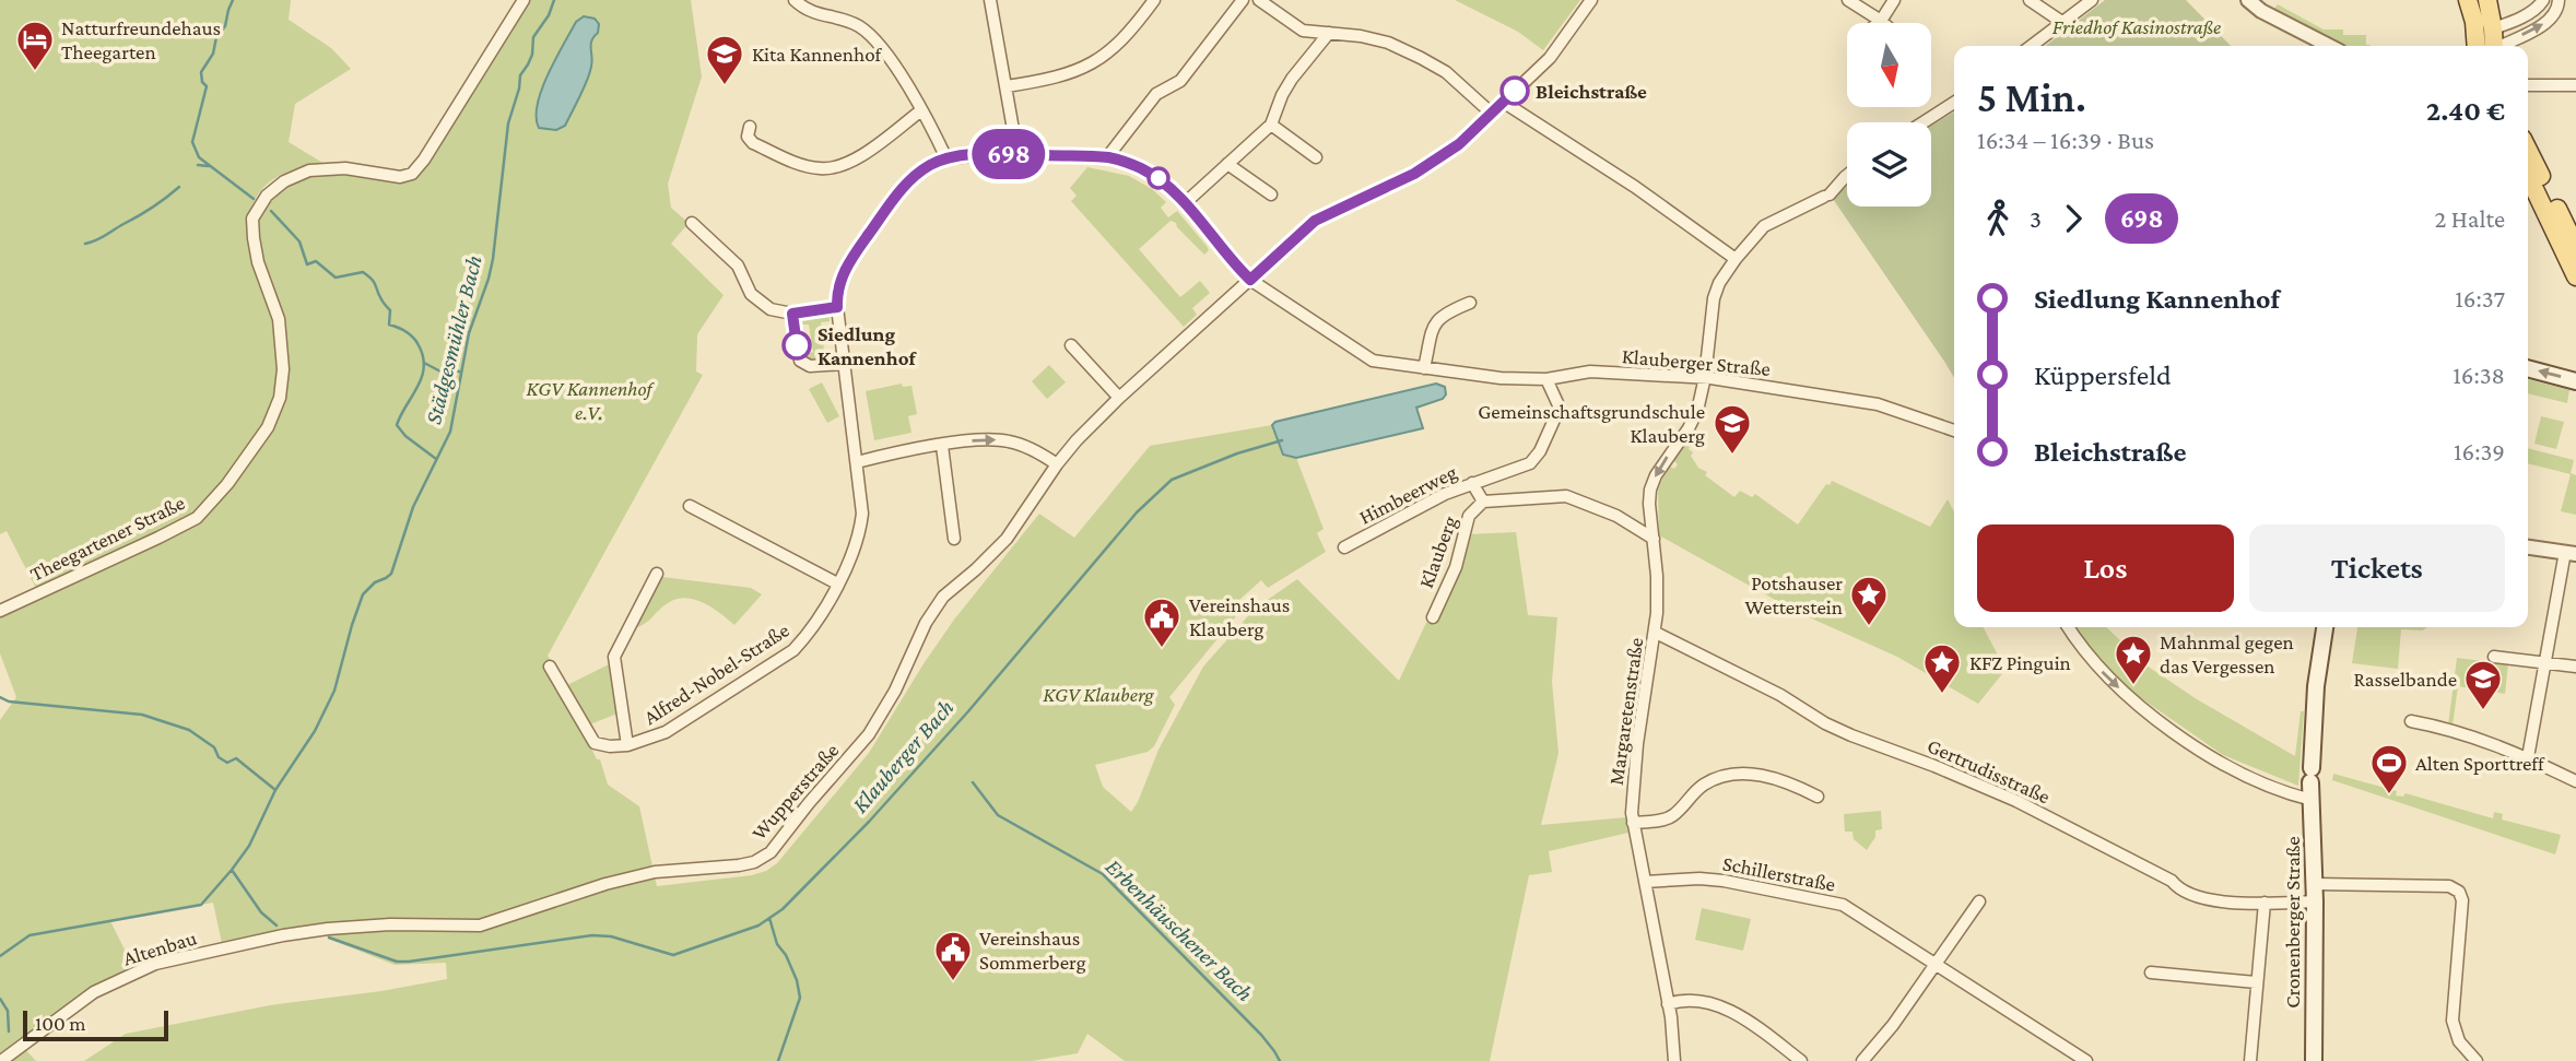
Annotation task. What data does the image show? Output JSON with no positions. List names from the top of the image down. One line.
{"streets":{"main road":["Cronenberger Straße"],"street":["Klauberger Straße","Himbeerweg","Theegartener Straße","Klauberg","Alfred-Nobel-Straße","Margaretenstraße","Gertrudisstraße","Wupperstraße","Schillerstraße","Altenbau"]},"crossings":[["Klauberger Straße","Himbeerweg"],["Klauberger Straße","Alfred-Nobel-Straße"],["Klauberger Straße","Margaretenstraße"],["Klauberger Straße","Wupperstraße"],["Himbeerweg","Klauberg"],["Klauberg","Margaretenstraße"],["Alfred-Nobel-Straße","Wupperstraße"],["Margaretenstraße","Gertrudisstraße"],["Margaretenstraße","Schillerstraße"],["Gertrudisstraße","Cronenberger Straße"],["Wupperstraße","Altenbau"]],"water":["Städgesmühler Bach","Klauberger Bach","Erbenhäuschener Bach"],"parks":["Friedhof Kasinostraße","KGV Kannenhof e.V.","KGV Klauberg"],"places":{"hotel":["Natturfreundehaus Theegarten"],"school or university":["Kita Kannenhof","Gemeinschaftsgrundschule Klauberg","Rasselbande"],"other":["Bleichstraße","Siedlung Kannenhof"],"place":["Potshauser Wetterstein","Mahnmal gegen das Vergessen","KFZ Pinguin"],"public building":["Vereinshaus Klauberg","Vereinshaus Sommerberg"],"sports":["Alten Sporttreff"]},"lines":["bus line 698"],"scale_bar":"100 m","north":"bottom","page":{"on_map":"698","heading":["5 Min.","16:34 – 16:39 · Bus","2.40 €"],"legs":["3","698","2 Halte"],"list":[{"name":"Siedlung Kannenhof","value":"16:37"},{"name":"Küppersfeld","value":"16:38"},{"name":"Bleichstraße","value":"16:39"}],"buttons":["Los","Tickets"],"scale":"100 m"}}
